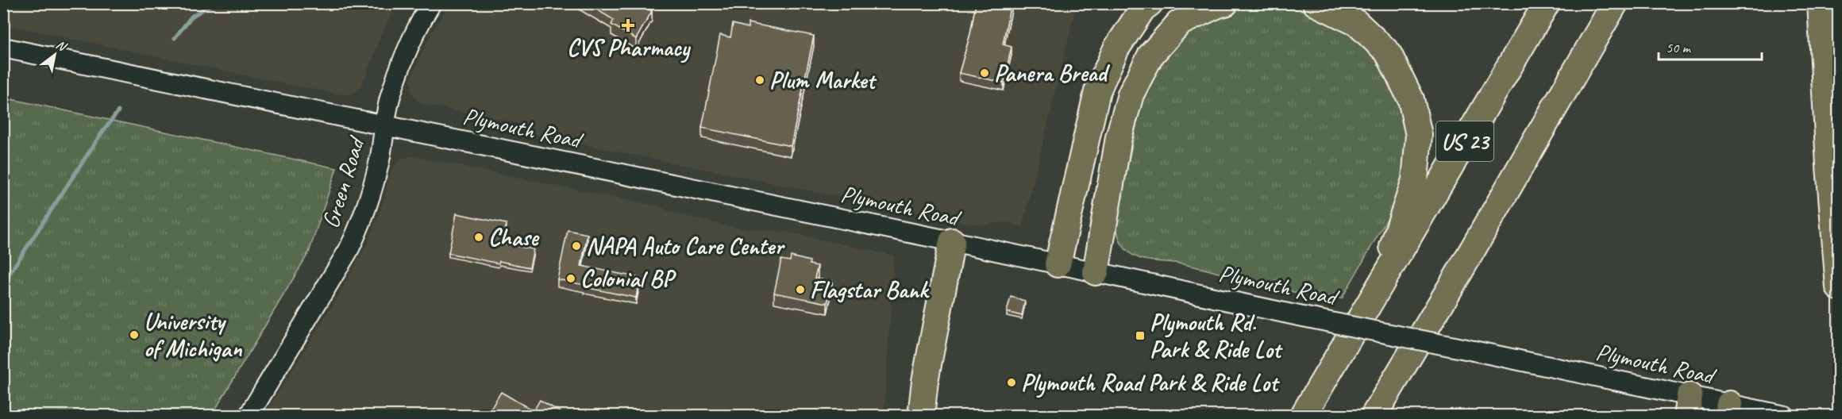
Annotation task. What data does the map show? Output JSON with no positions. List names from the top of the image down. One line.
{"streets":{"highway":["US 23"],"main road":["Plymouth Road","Green Road"]},"crossings":[["Plymouth Road","Green Road"]],"places":{"health":["CVS Pharmacy"],"other":["Panera Bread","Plum Market","Chase","NAPA Auto Care Center","Colonial BP","Flagstar Bank","University of Michigan","Plymouth Road Park & Ride Lot"],"transit":["Plymouth Rd. Park & Ride Lot"]},"scale_bar":"50 m","north":"top right"}
